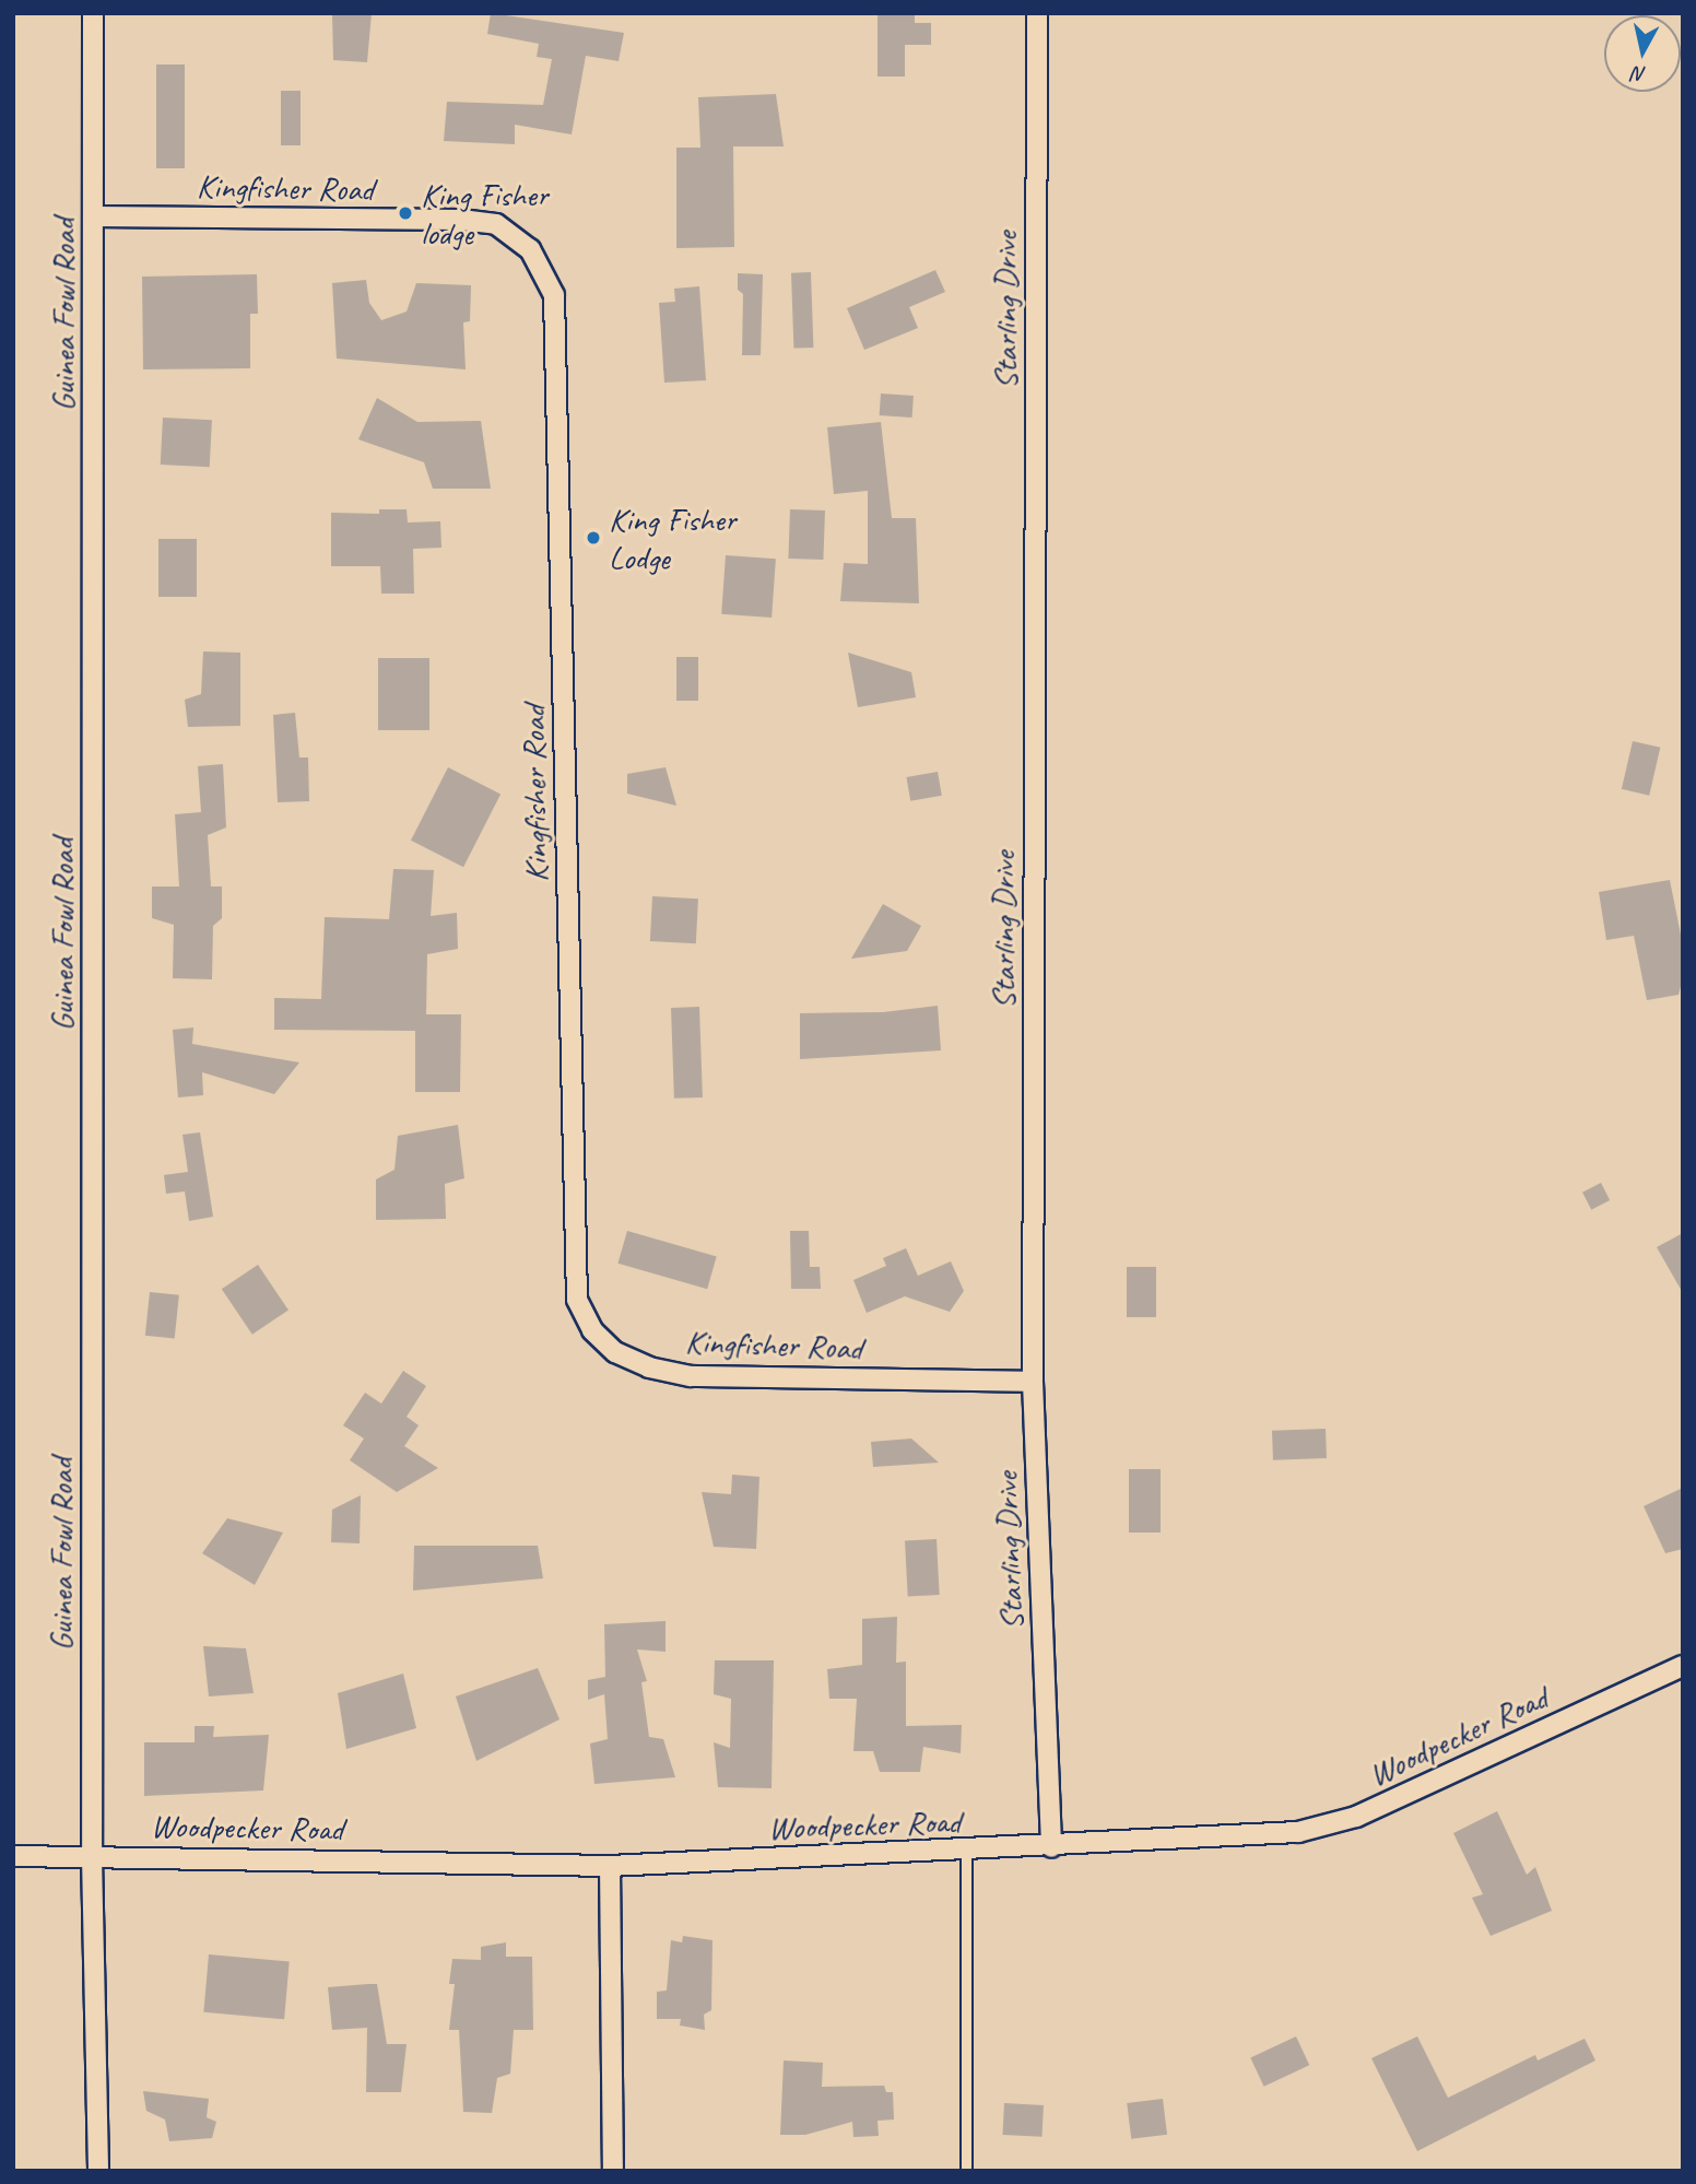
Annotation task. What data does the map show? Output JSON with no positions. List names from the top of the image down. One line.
{"streets":{"street":["Kingfisher Road","Starling Drive","Guinea Fowl Road","Woodpecker Road"]},"crossings":[["Kingfisher Road","Starling Drive"],["Kingfisher Road","Guinea Fowl Road"],["Starling Drive","Woodpecker Road"],["Guinea Fowl Road","Woodpecker Road"]],"places":["King Fisher lodge","King Fisher Lodge"],"north":"bottom"}
